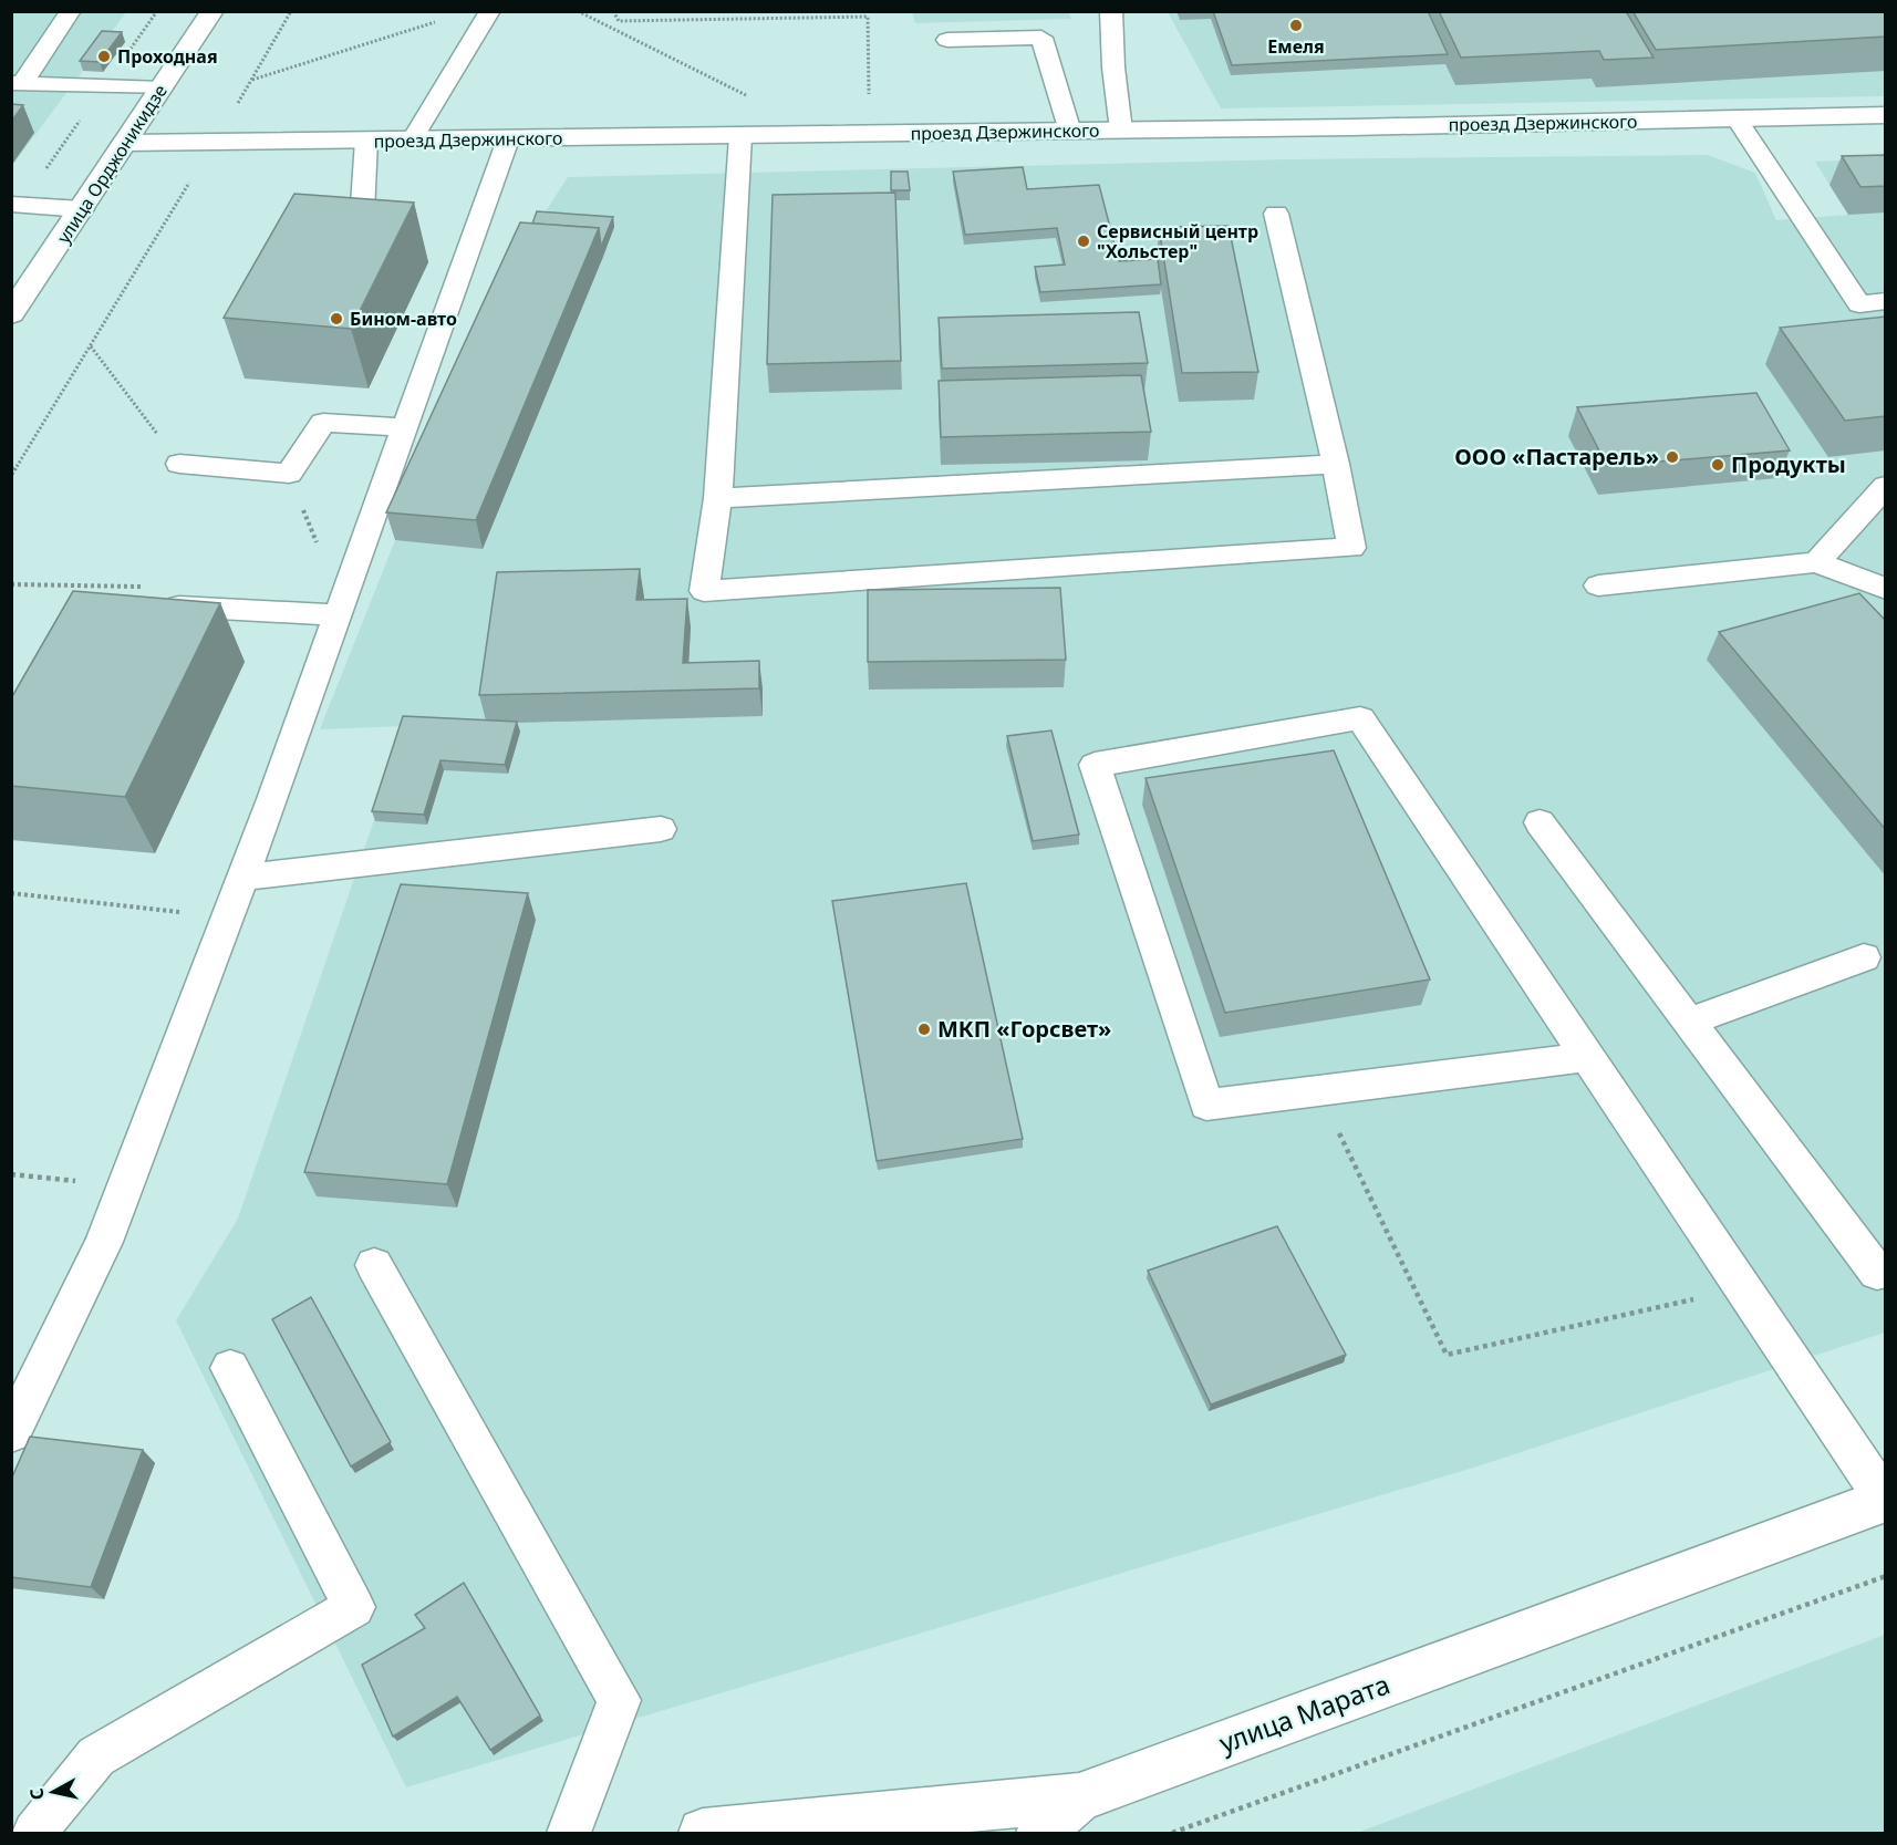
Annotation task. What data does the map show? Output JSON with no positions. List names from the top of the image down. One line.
{"streets":{"street":["проезд Дзержинского","улица Орджоникидзе","улица Марата"]},"crossings":[["проезд Дзержинского","улица Орджоникидзе"]],"places":["Емеля","Проходная","Сервисный центр \"Хольстер\"","Бином-авто","ООО «Пастарель»","Продукты","МКП «Горсвет»"],"north":"left"}
